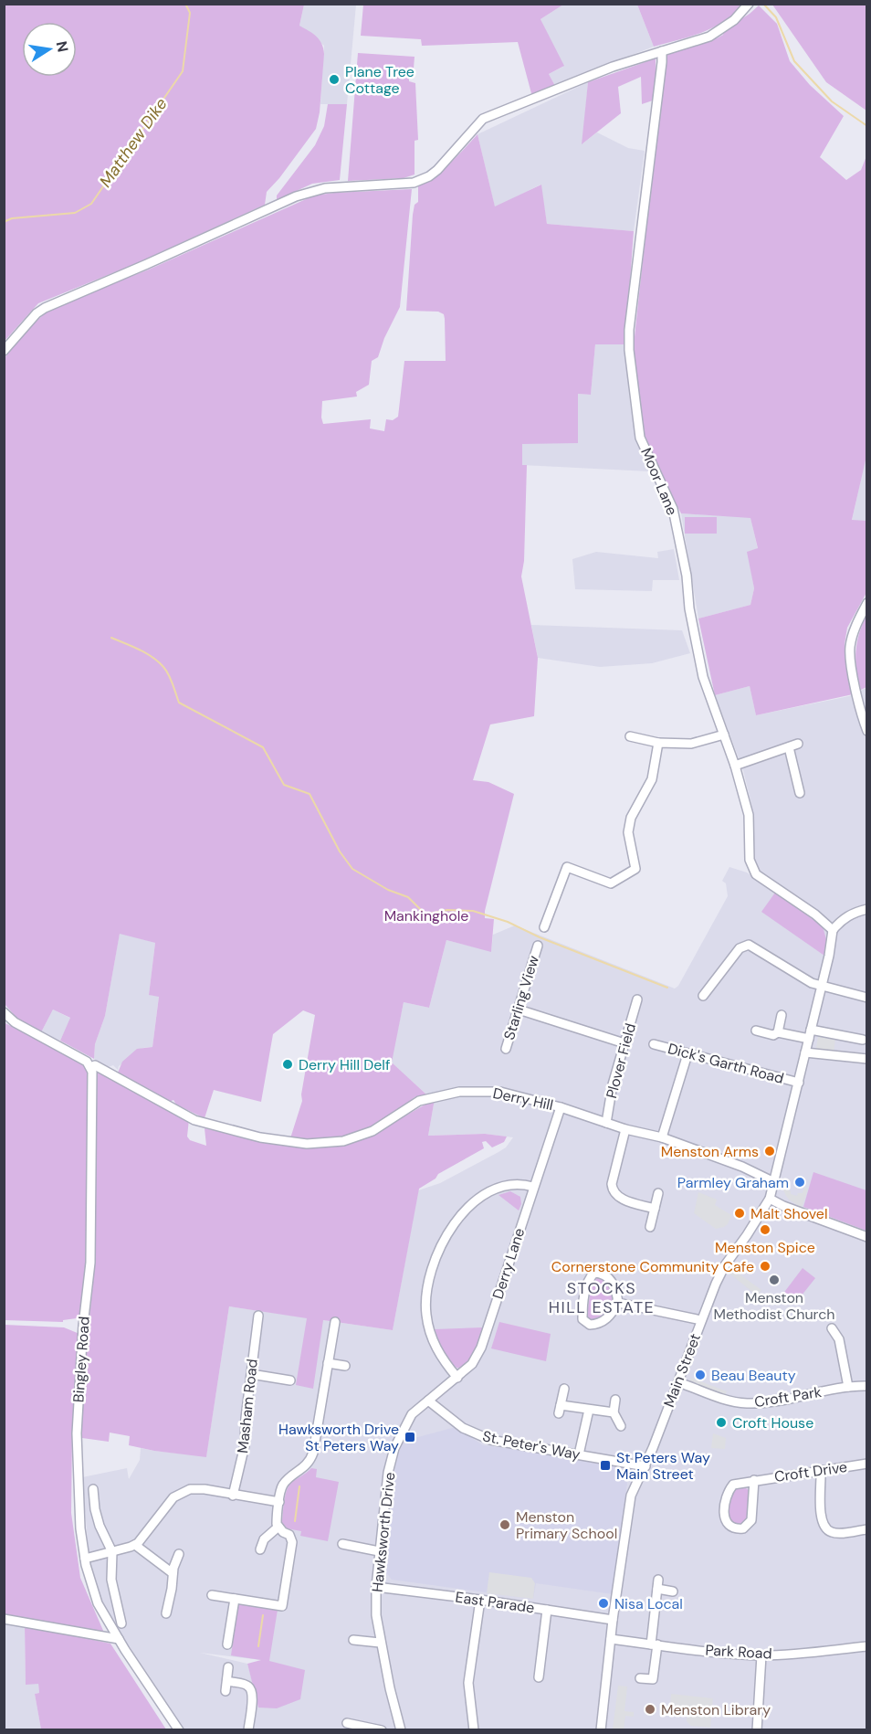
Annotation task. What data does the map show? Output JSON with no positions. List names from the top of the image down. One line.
{"streets":{"street":["Moor Lane","Starling View","Plover Field","Dick's Garth Road","Derry Hill","Derry Lane","Bingley Road","Main Street","Croft Park","Masham Road","St. Peter's Way","Croft Drive","Hawksworth Drive","East Parade","Park Road"]},"crossings":[["Moor Lane","Main Street"],["Plover Field","Derry Hill"],["Dick's Garth Road","Main Street"],["Derry Hill","Derry Lane"],["Derry Hill","Bingley Road"],["Derry Hill","Main Street"],["Derry Lane","St. Peter's Way"],["Derry Lane","Hawksworth Drive"],["Main Street","Croft Park"],["Main Street","St. Peter's Way"],["Main Street","East Parade"],["Main Street","Park Road"],["St. Peter's Way","Hawksworth Drive"],["Hawksworth Drive","East Parade"]],"districts":["STOCKS HILL ESTATE"],"water":["Matthew Dike"],"parks":["Mankinghole"],"places":{"other":["Plane Tree Cottage","Derry Hill Delf","Menston Arms","Parmley Graham","Malt Shovel","Menston Spice","Cornerstone Community Cafe","Menston Methodist Church","Beau Beauty","Croft House","Menston Primary School","Nisa Local","Menston Library"],"transit":["Hawksworth Drive St Peters Way","St Peters Way Main Street"]},"north":"right"}
